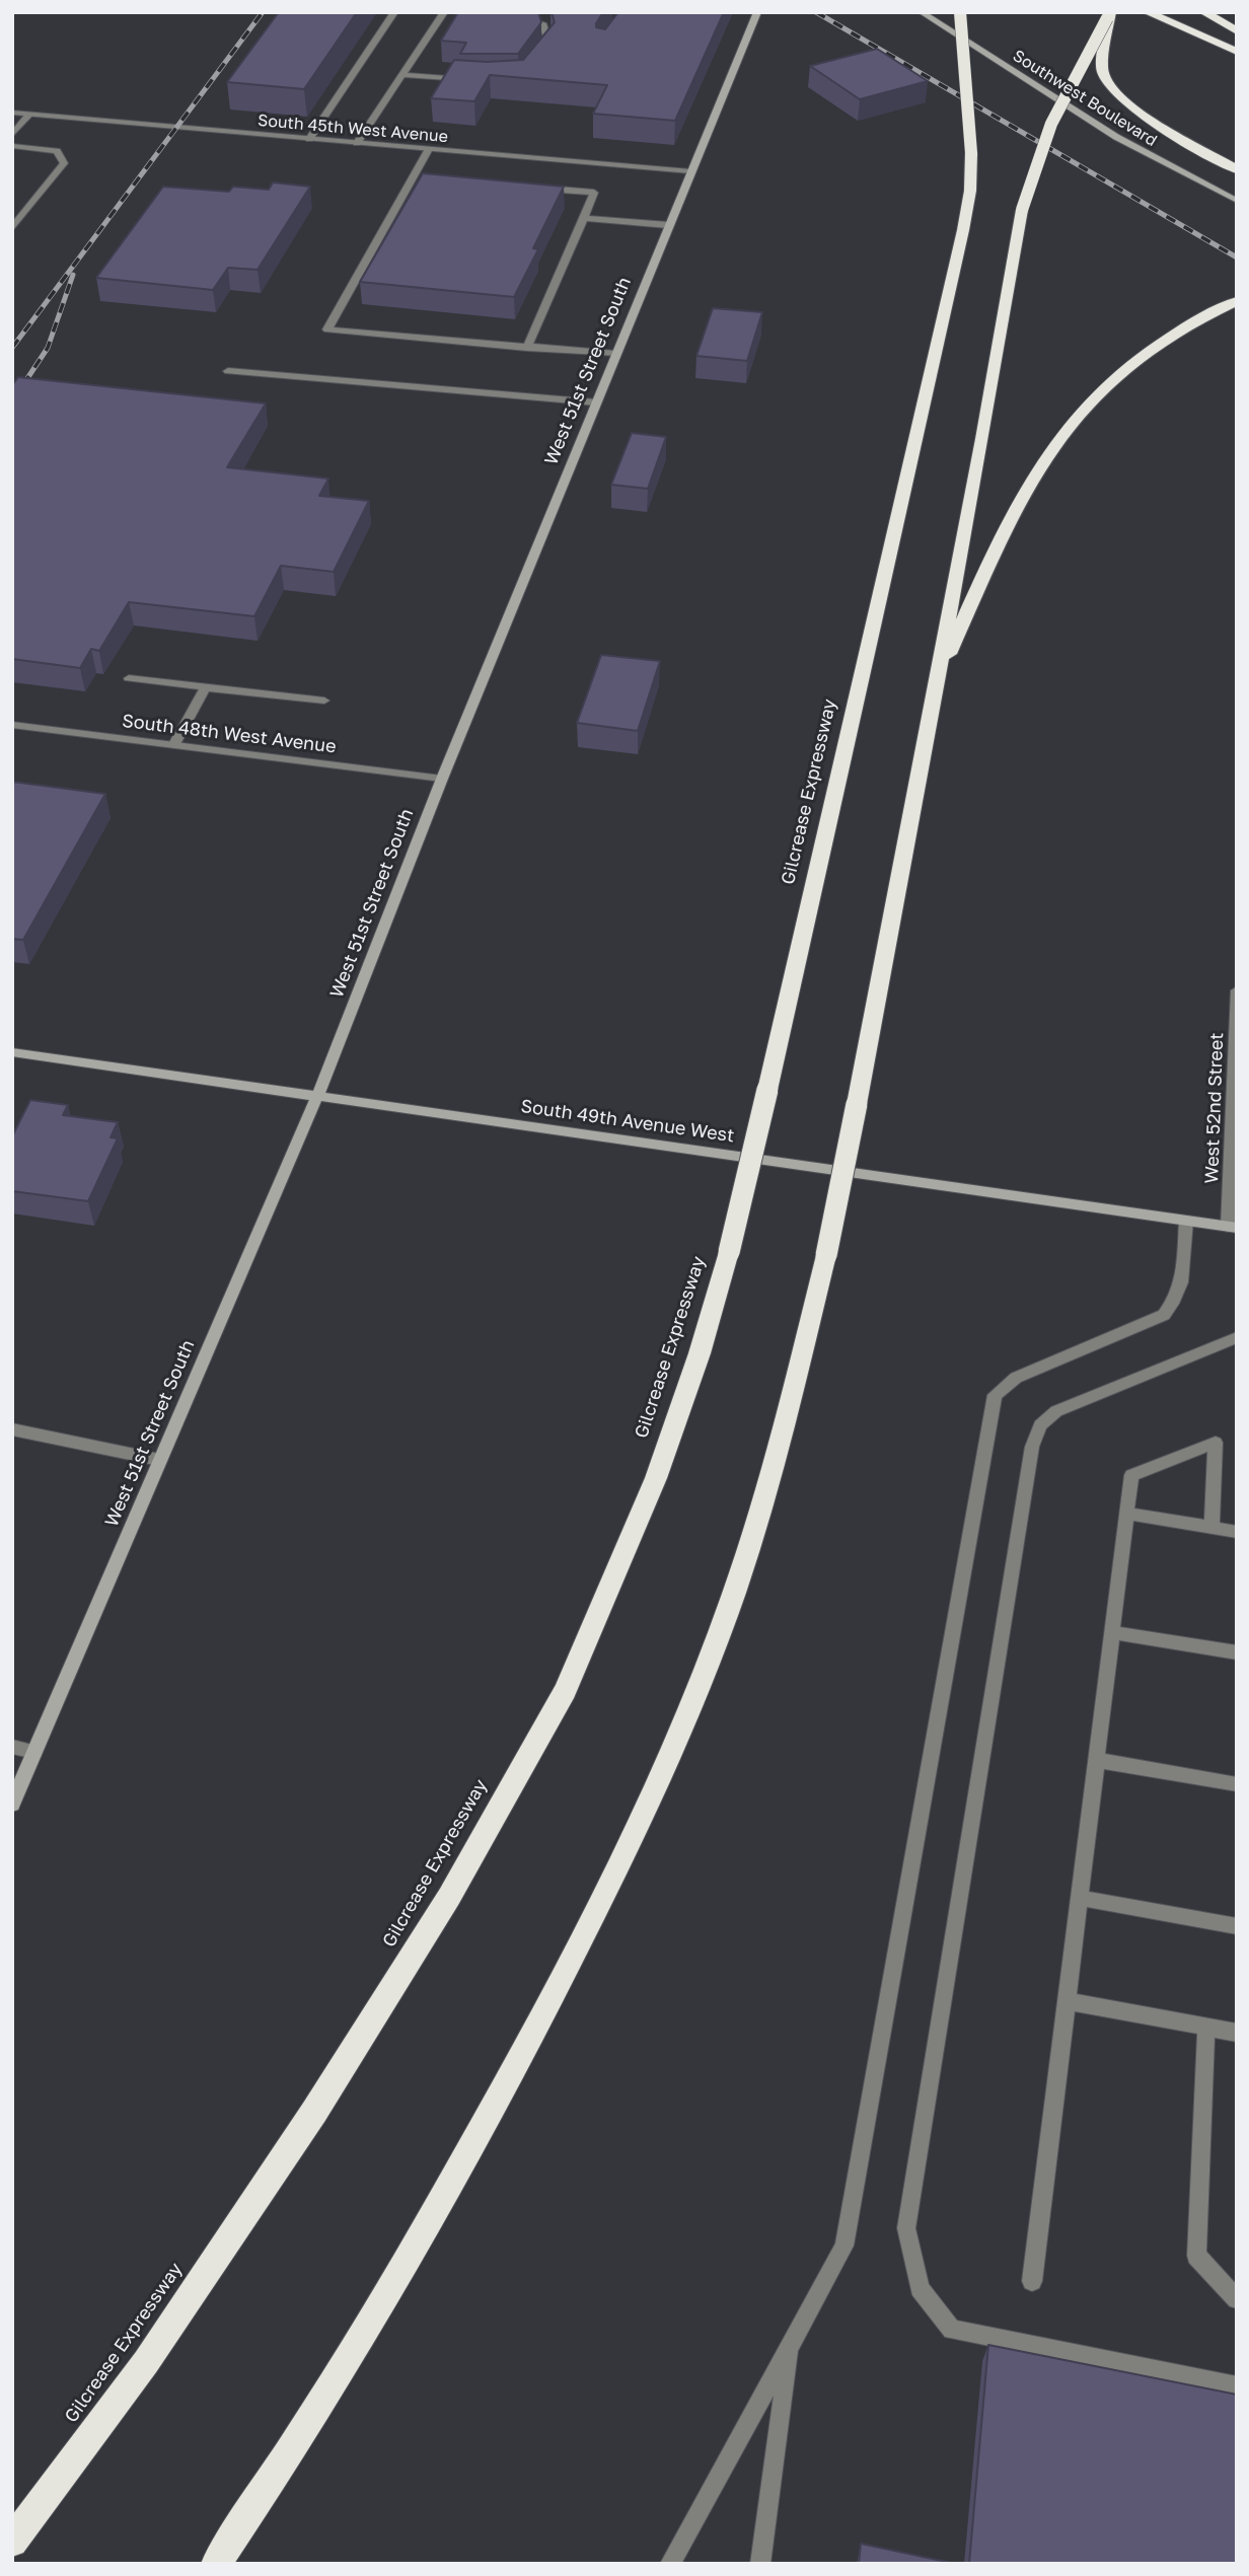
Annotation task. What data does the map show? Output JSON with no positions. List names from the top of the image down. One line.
{"streets":{"highway":["Gilcrease Expressway"],"street":["Southwest Boulevard","South 45th West Avenue","West 51st Street South","South 48th West Avenue","West 52nd Street","South 49th Avenue West"]},"crossings":[["South 45th West Avenue","West 51st Street South"],["West 51st Street South","South 48th West Avenue"],["West 51st Street South","South 49th Avenue West"],["West 52nd Street","South 49th Avenue West"]]}
